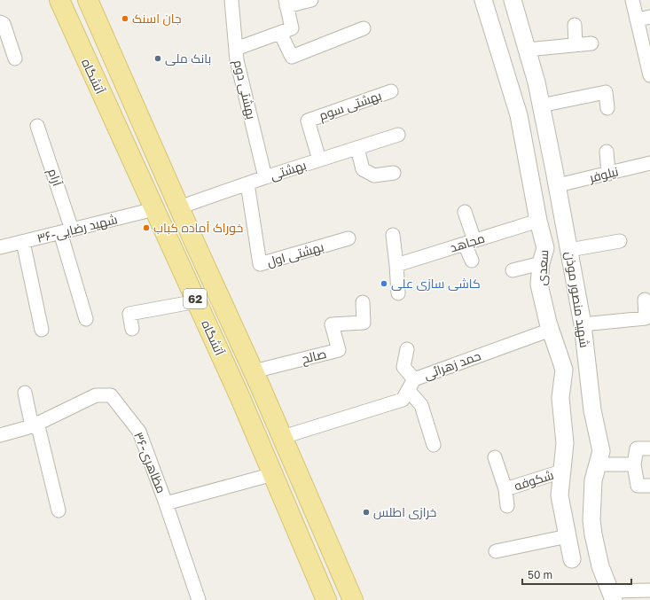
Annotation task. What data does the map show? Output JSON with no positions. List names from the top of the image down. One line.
{"streets":{"main road":["آتشگاه","62"],"street":["بهشتی دوم","بهشتی سوم","بهشتی","نیلوفر","آرام","۳۶-شهید رضایی","مجاهد","بهشتی اول","سعدی","شهید منصور موذن","صالح","حمد زهرائی","۳۶-مظاهری","شکوفه"]},"crossings":[["آتشگاه","بهشتی"],["آتشگاه","۳۶-شهید رضایی"],["آتشگاه","صالح"],["آتشگاه","حمد زهرائی"],["آتشگاه","۳۶-مظاهری"],["بهشتی دوم","بهشتی"],["بهشتی سوم","بهشتی"],["بهشتی","بهشتی اول"],["نیلوفر","شهید منصور موذن"],["آرام","۳۶-شهید رضایی"],["مجاهد","سعدی"],["سعدی","حمد زهرائی"],["سعدی","شکوفه"]],"places":["جان اسنک","بانک ملی","خوراک آماده کباب","کاشی سازی علی","خرازی اطلس"],"scale_bar":"50 m"}
